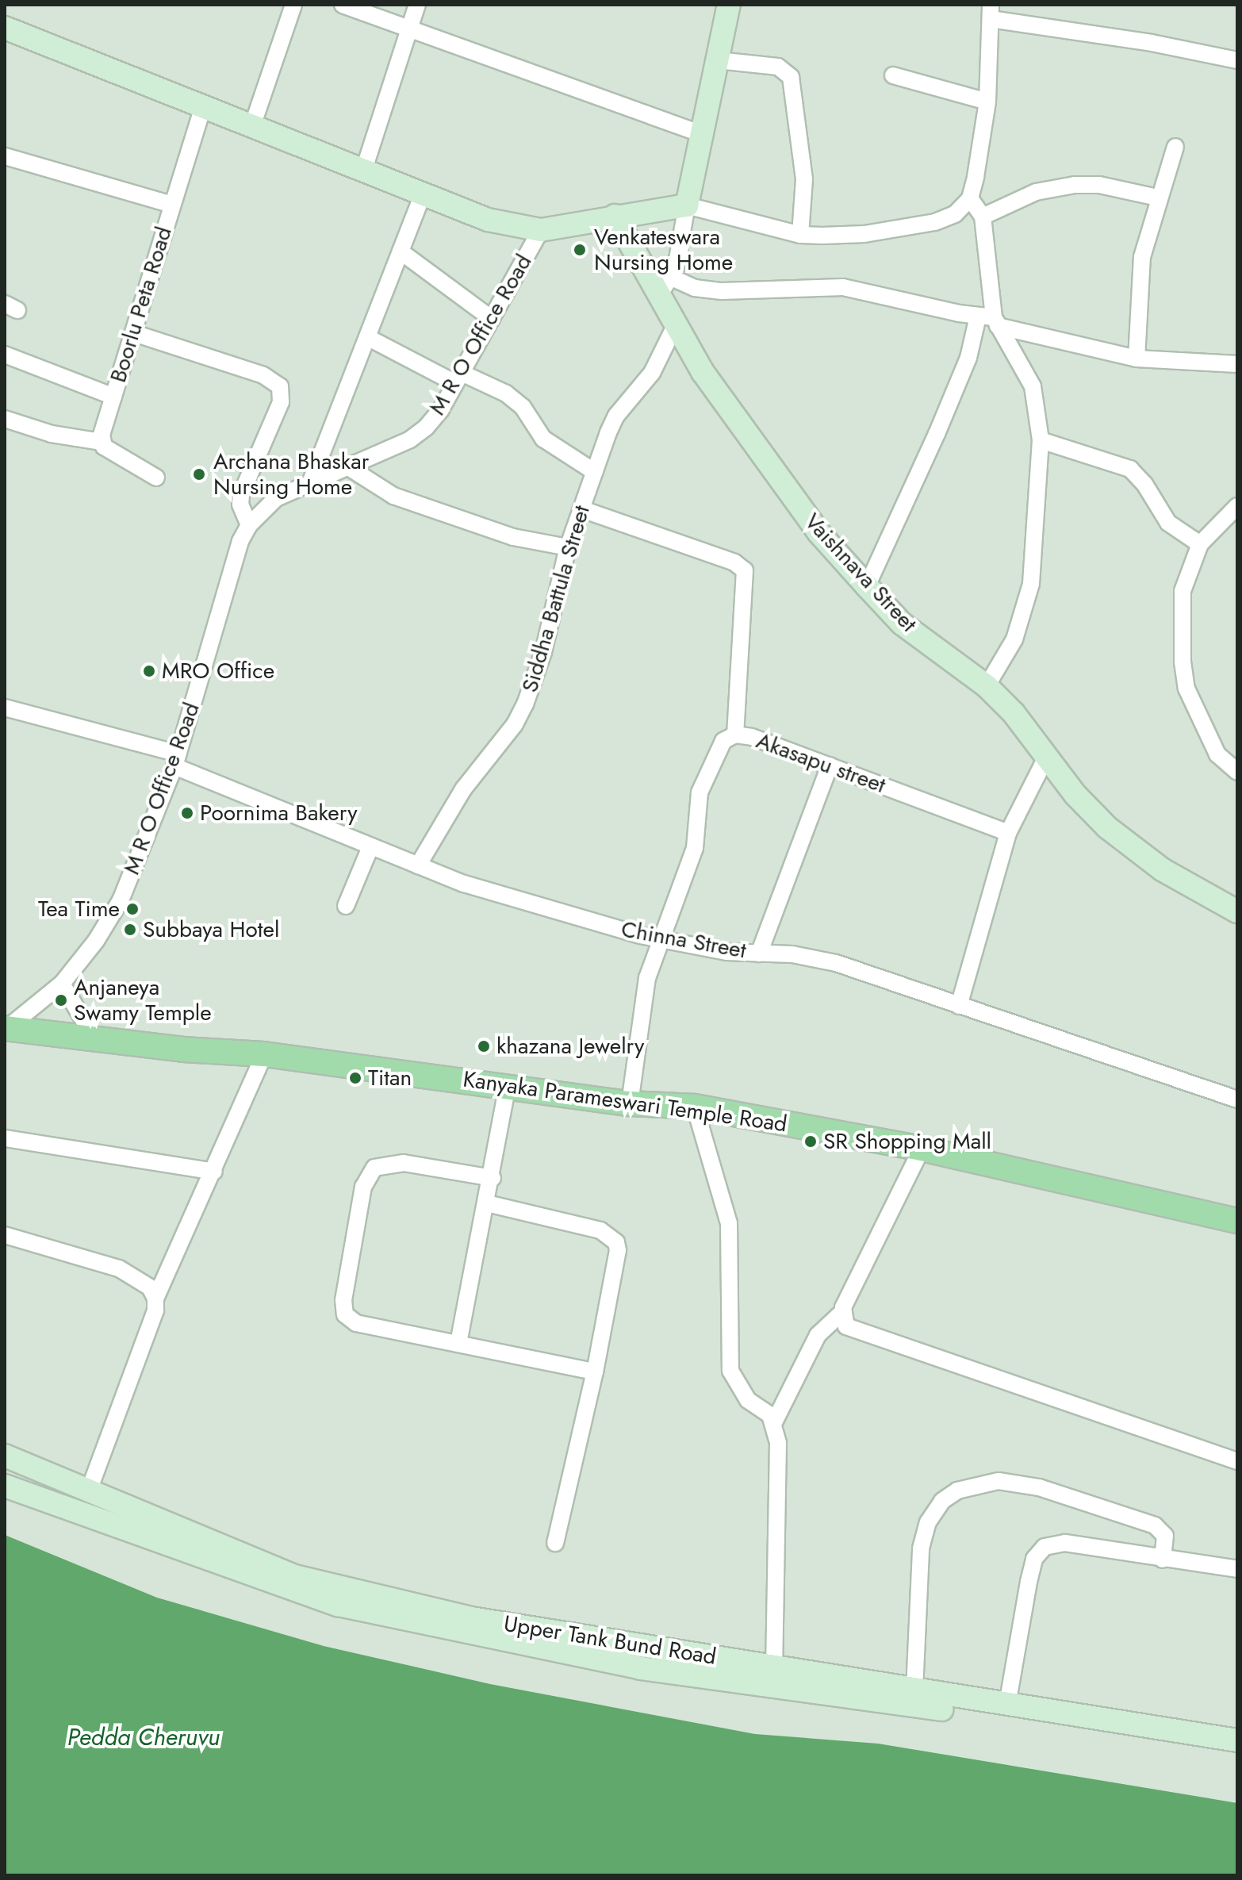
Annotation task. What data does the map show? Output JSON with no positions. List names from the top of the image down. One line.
{"streets":{"main road":["Kanyaka Parameswari Temple Road"],"street":["Boorlu Peta Road","M R O Office Road","Vaishnava Street","Siddha Battula Street","Akasapu street","Chinna Street","Upper Tank Bund Road"]},"crossings":[["M R O Office Road","Chinna Street"],["M R O Office Road","Kanyaka Parameswari Temple Road"],["Vaishnava Street","Siddha Battula Street"],["Siddha Battula Street","Chinna Street"],["Akasapu street","Chinna Street"],["Akasapu street","Kanyaka Parameswari Temple Road"]],"water":["Pedda Cheruvu"],"places":["Venkateswara Nursing Home","Archana Bhaskar Nursing Home","MRO Office","Poornima Bakery","Tea Time","Subbaya Hotel","Anjaneya Swamy Temple","khazana Jewelry","Titan","SR Shopping Mall"]}
